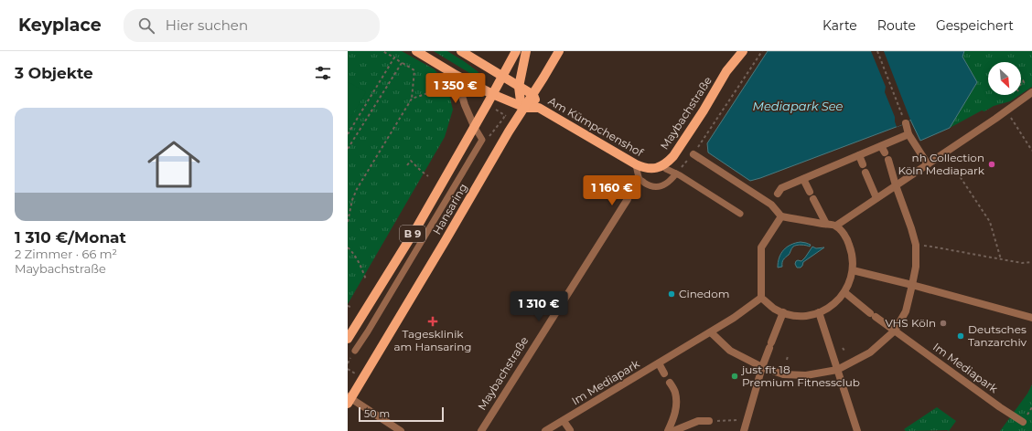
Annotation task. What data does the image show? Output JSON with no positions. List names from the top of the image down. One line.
{"streets":{"main road":["Maybachstraße","Am Kümpchenshof","Hansaring","B 9"],"street":["Im Mediapark"]},"crossings":[["Maybachstraße","Am Kümpchenshof"],["Am Kümpchenshof","Hansaring"]],"water":["Mediapark See"],"places":{"other":["nh Collection Köln Mediapark","Cinedom","VHS Köln","Deutsches Tanzarchiv","just fit 18 Premium Fitnessclub"],"health":["Tagesklinik am Hansaring"]},"scale_bar":"50 m","north":"bottom right","page":{"header":"Keyplace","search":"Hier suchen","nav":["Karte","Route","Gespeichert"],"heading":"3 Objekte","price":["1 350 €","1 160 €","1 310 €"],"list":[{"name":"1 310 €/Monat","note":"2 Zimmer · 66 m² · Maybachstraße"}],"scale":"50 m"}}
